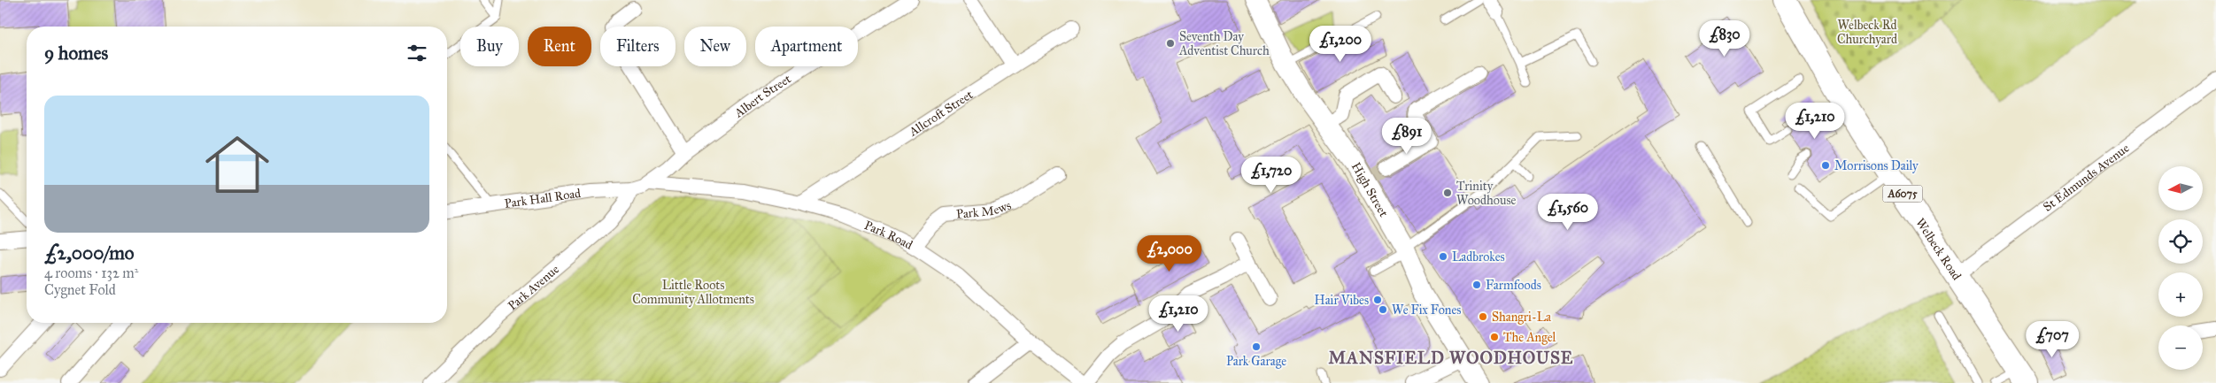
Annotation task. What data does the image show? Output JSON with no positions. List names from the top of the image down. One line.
{"streets":{"main road":["A6075","Welbeck Road"],"street":["Albert Street","Allcroft Street","St Edmunds Avenue","High Street","Park Hall Road","Park Mews","Park Road","Park Avenue"]},"crossings":[["Albert Street","Park Hall Road"],["Albert Street","Park Road"],["Albert Street","Park Avenue"],["Allcroft Street","Park Road"],["St Edmunds Avenue","Welbeck Road"],["Park Hall Road","Park Road"],["Park Hall Road","Park Avenue"],["Park Mews","Park Road"],["Park Road","Park Avenue"]],"districts":["MANSFIELD WOODHOUSE"],"parks":["Welbeck Rd Churchyard","Little Roots Community Allotments"],"places":["Seventh Day Adventist Church","Morrisons Daily","Trinity Woodhouse","Ladbrokes","Farmfoods","Hair Vibes","We Fix Fones","Shangri-La","The Angel","Park Garage"],"north":"left","page":{"price":["£830","£1,200","£1,210","£891","£1,720","£1,560","£2,000","£1,210","£707"],"chip":["Buy","Rent","Filters","New","Apartment"],"heading":"9 homes","list":[{"name":"£2,000/mo","note":"4 rooms · 132 m² · Cygnet Fold"}],"map_buttons":["+","−"]}}
